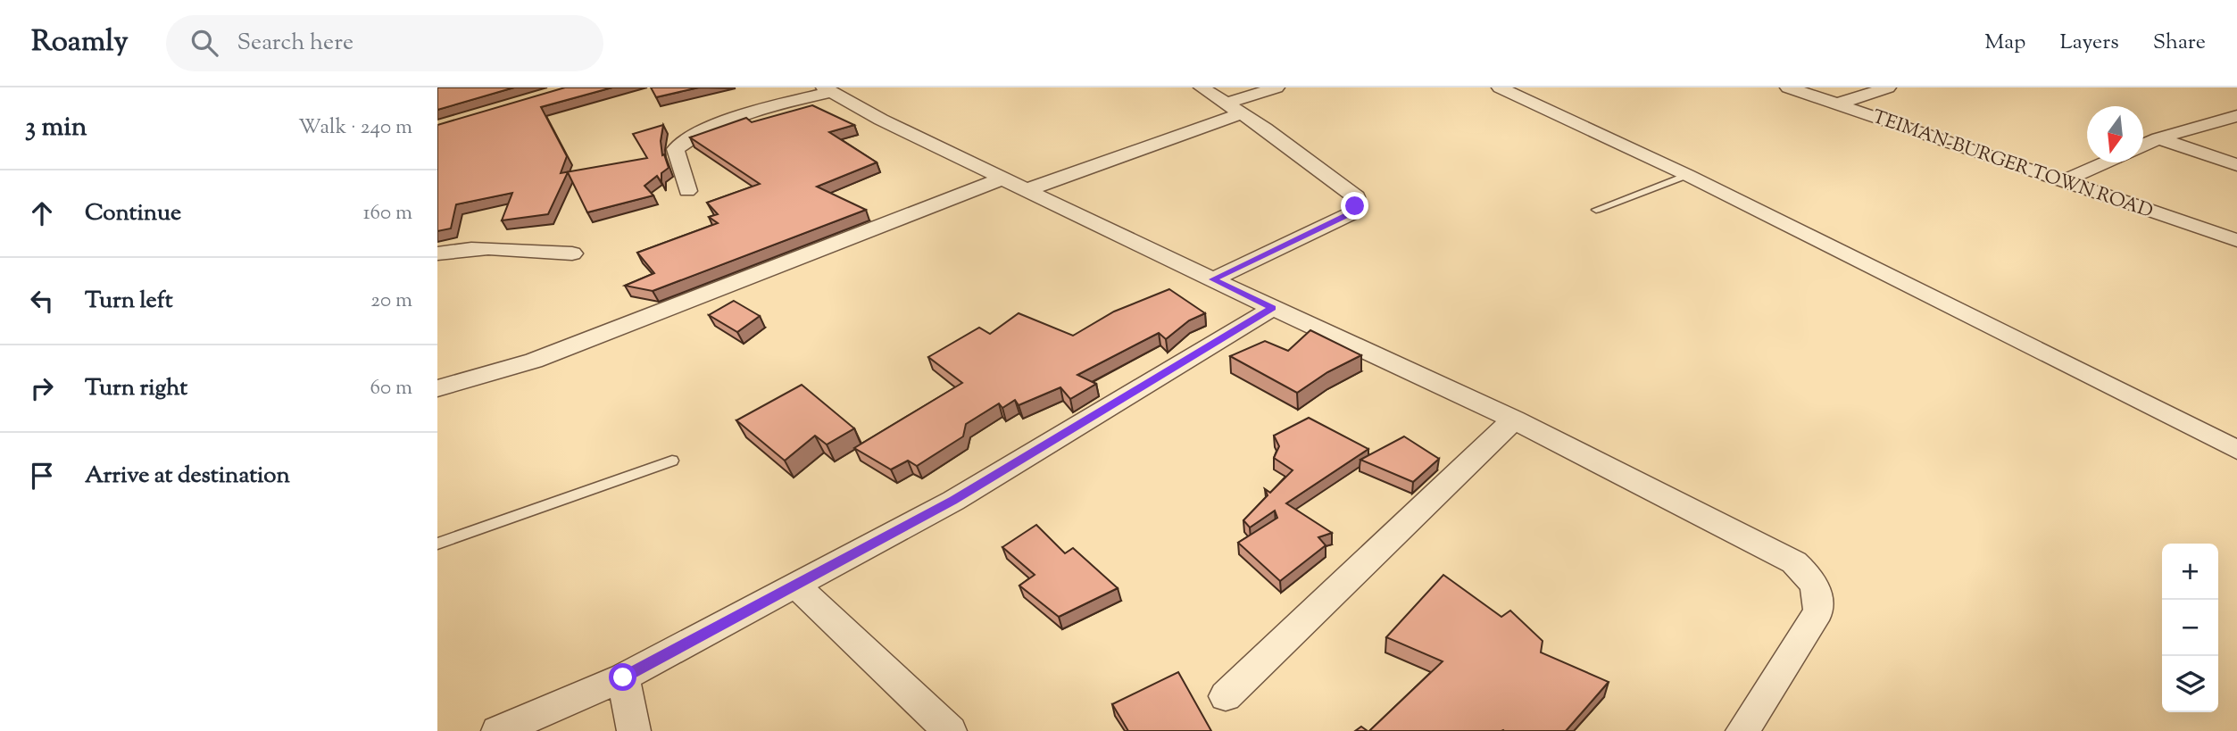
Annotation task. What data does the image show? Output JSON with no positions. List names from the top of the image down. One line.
{"streets":{"street":["TEIMAN-BURGER TOWN ROAD"]},"north":"bottom","page":{"header":"Roamly","search":"Search here","nav":["Map","Layers","Share"],"heading":["3 min","Walk · 240 m"],"list":[["Continue","160 m"],["Turn left","20 m"],["Turn right","60 m"],"Arrive at destination"],"map_buttons":["+","−"]}}
